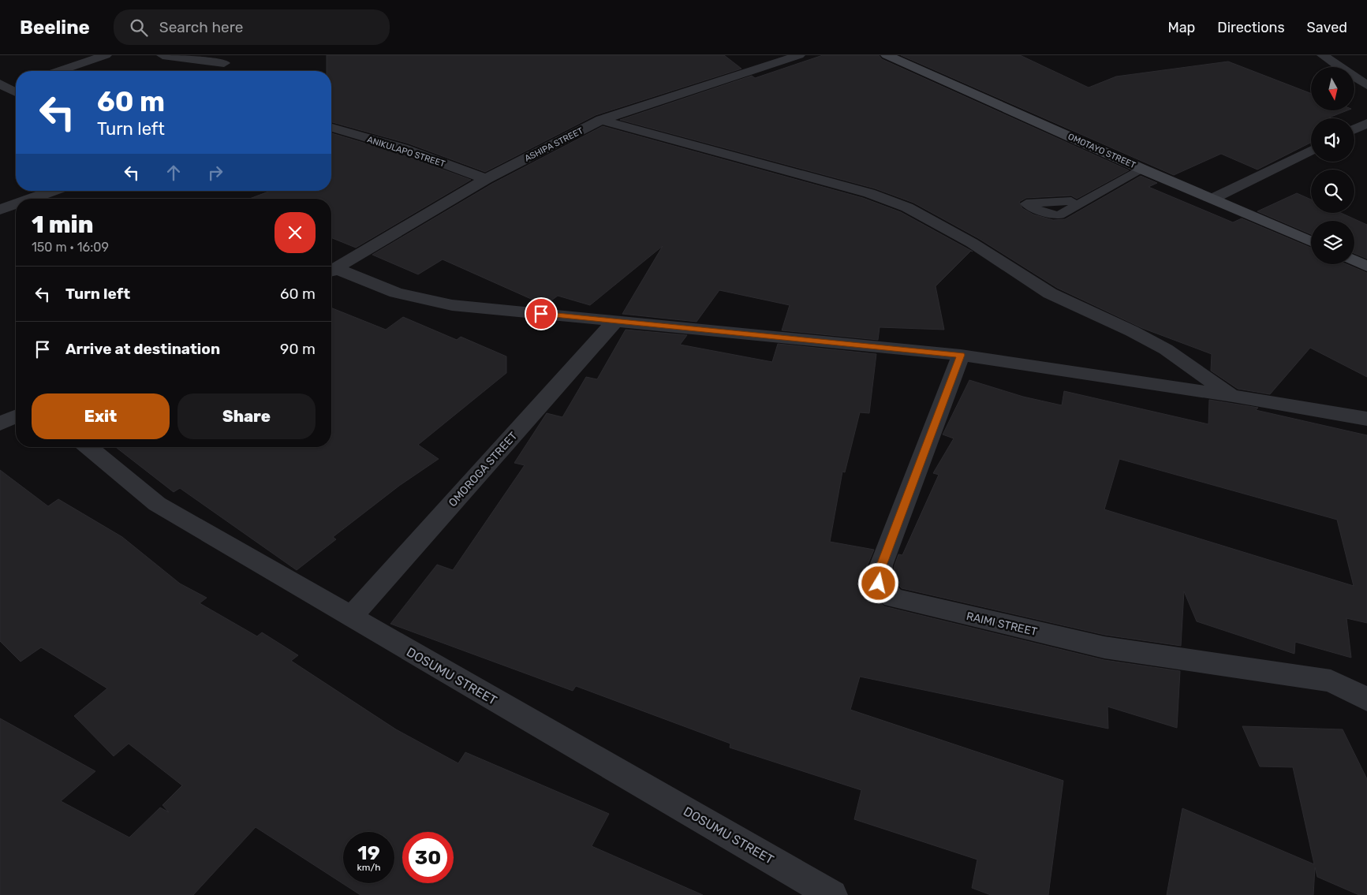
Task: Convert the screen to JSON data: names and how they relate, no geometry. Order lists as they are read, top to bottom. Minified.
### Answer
{"streets":{"street":["ASHIPA STREET","OMOTAYO STREET","ANIKULAPO STREET","OMOROGA STREET","RAIMI STREET","DOSUMU STREET"]},"crossings":[["ASHIPA STREET","ANIKULAPO STREET"],["OMOROGA STREET","DOSUMU STREET"]],"north":"bottom","page":{"header":"Beeline","search":"Search here","nav":["Map","Directions","Saved"],"turn":["60 m","Turn left"],"heading":["1 min","150 m · 16:09"],"list":[{"name":"Turn left","value":"60 m"},{"name":"Arrive at destination","value":"90 m"}],"buttons":["Exit","Share"],"speed":"19 km/h","limit":"30"}}
